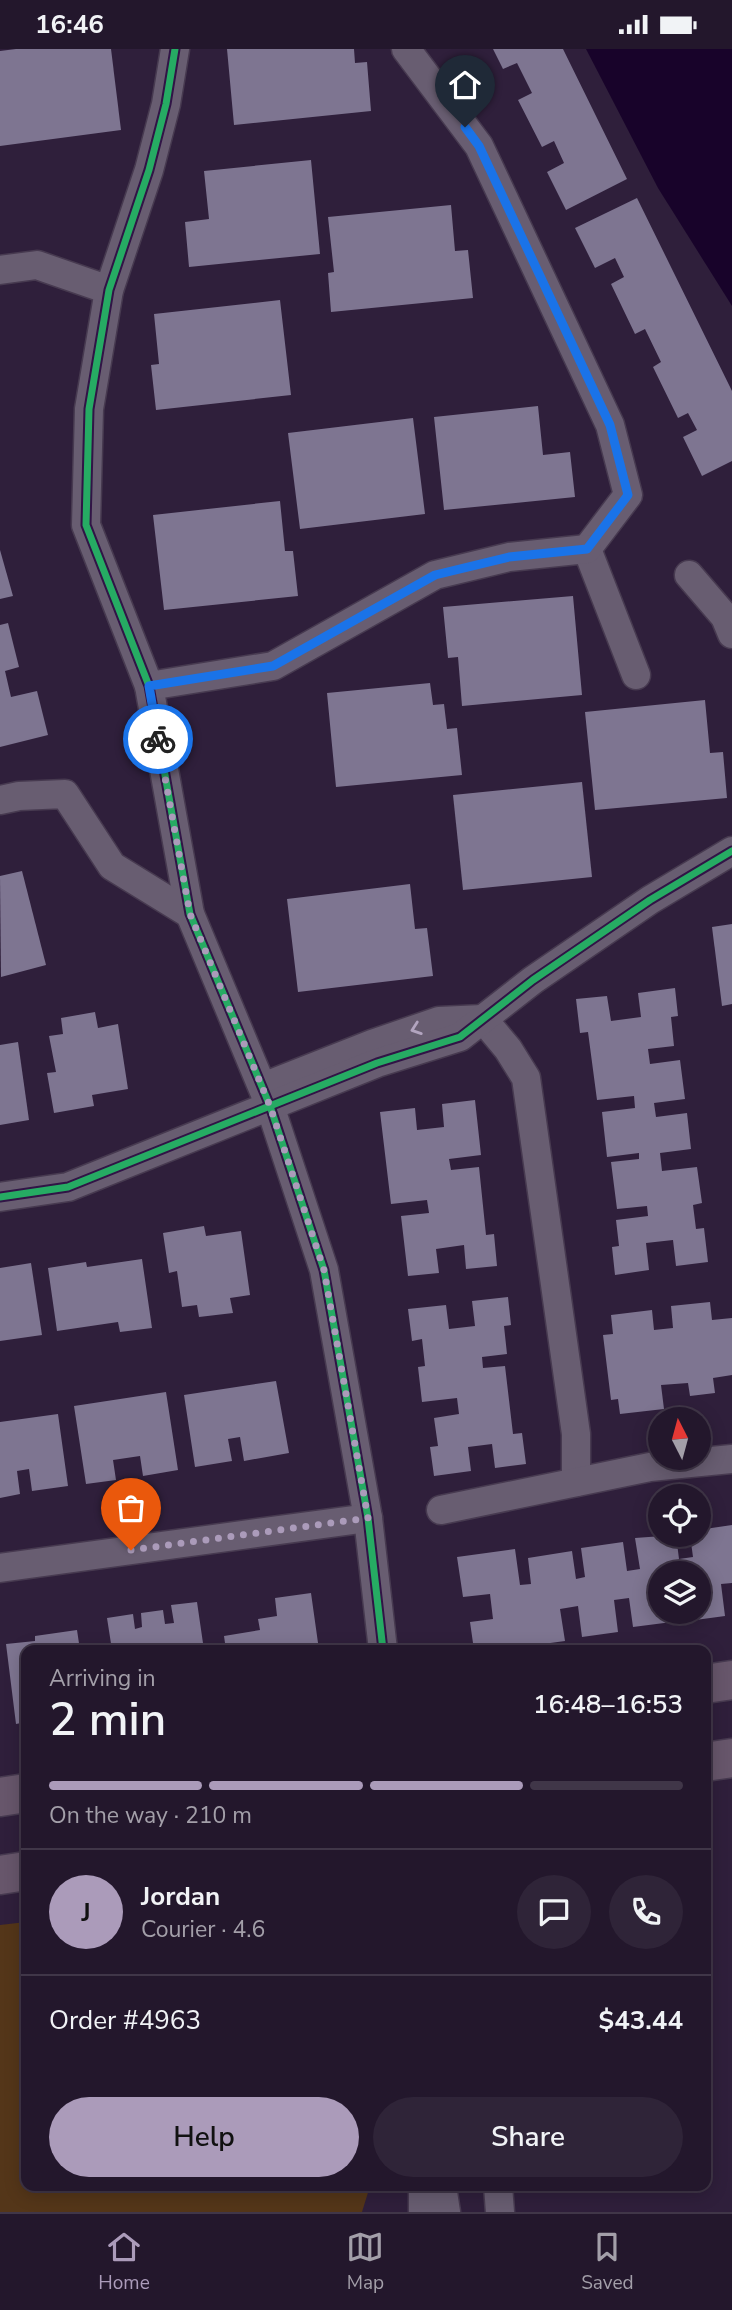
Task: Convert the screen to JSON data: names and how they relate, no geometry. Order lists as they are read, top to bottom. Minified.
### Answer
{"north":"top","page":{"status":"16:46","heading":["2 min","Arriving in","16:48–16:53"],"panel":["Jordan","Courier · 4.6","Order #4963","$43.44"],"bar":"On the way · 210 m","round":"J","buttons":["Help","Share"],"tabs":["Home","Map","Saved"]}}
